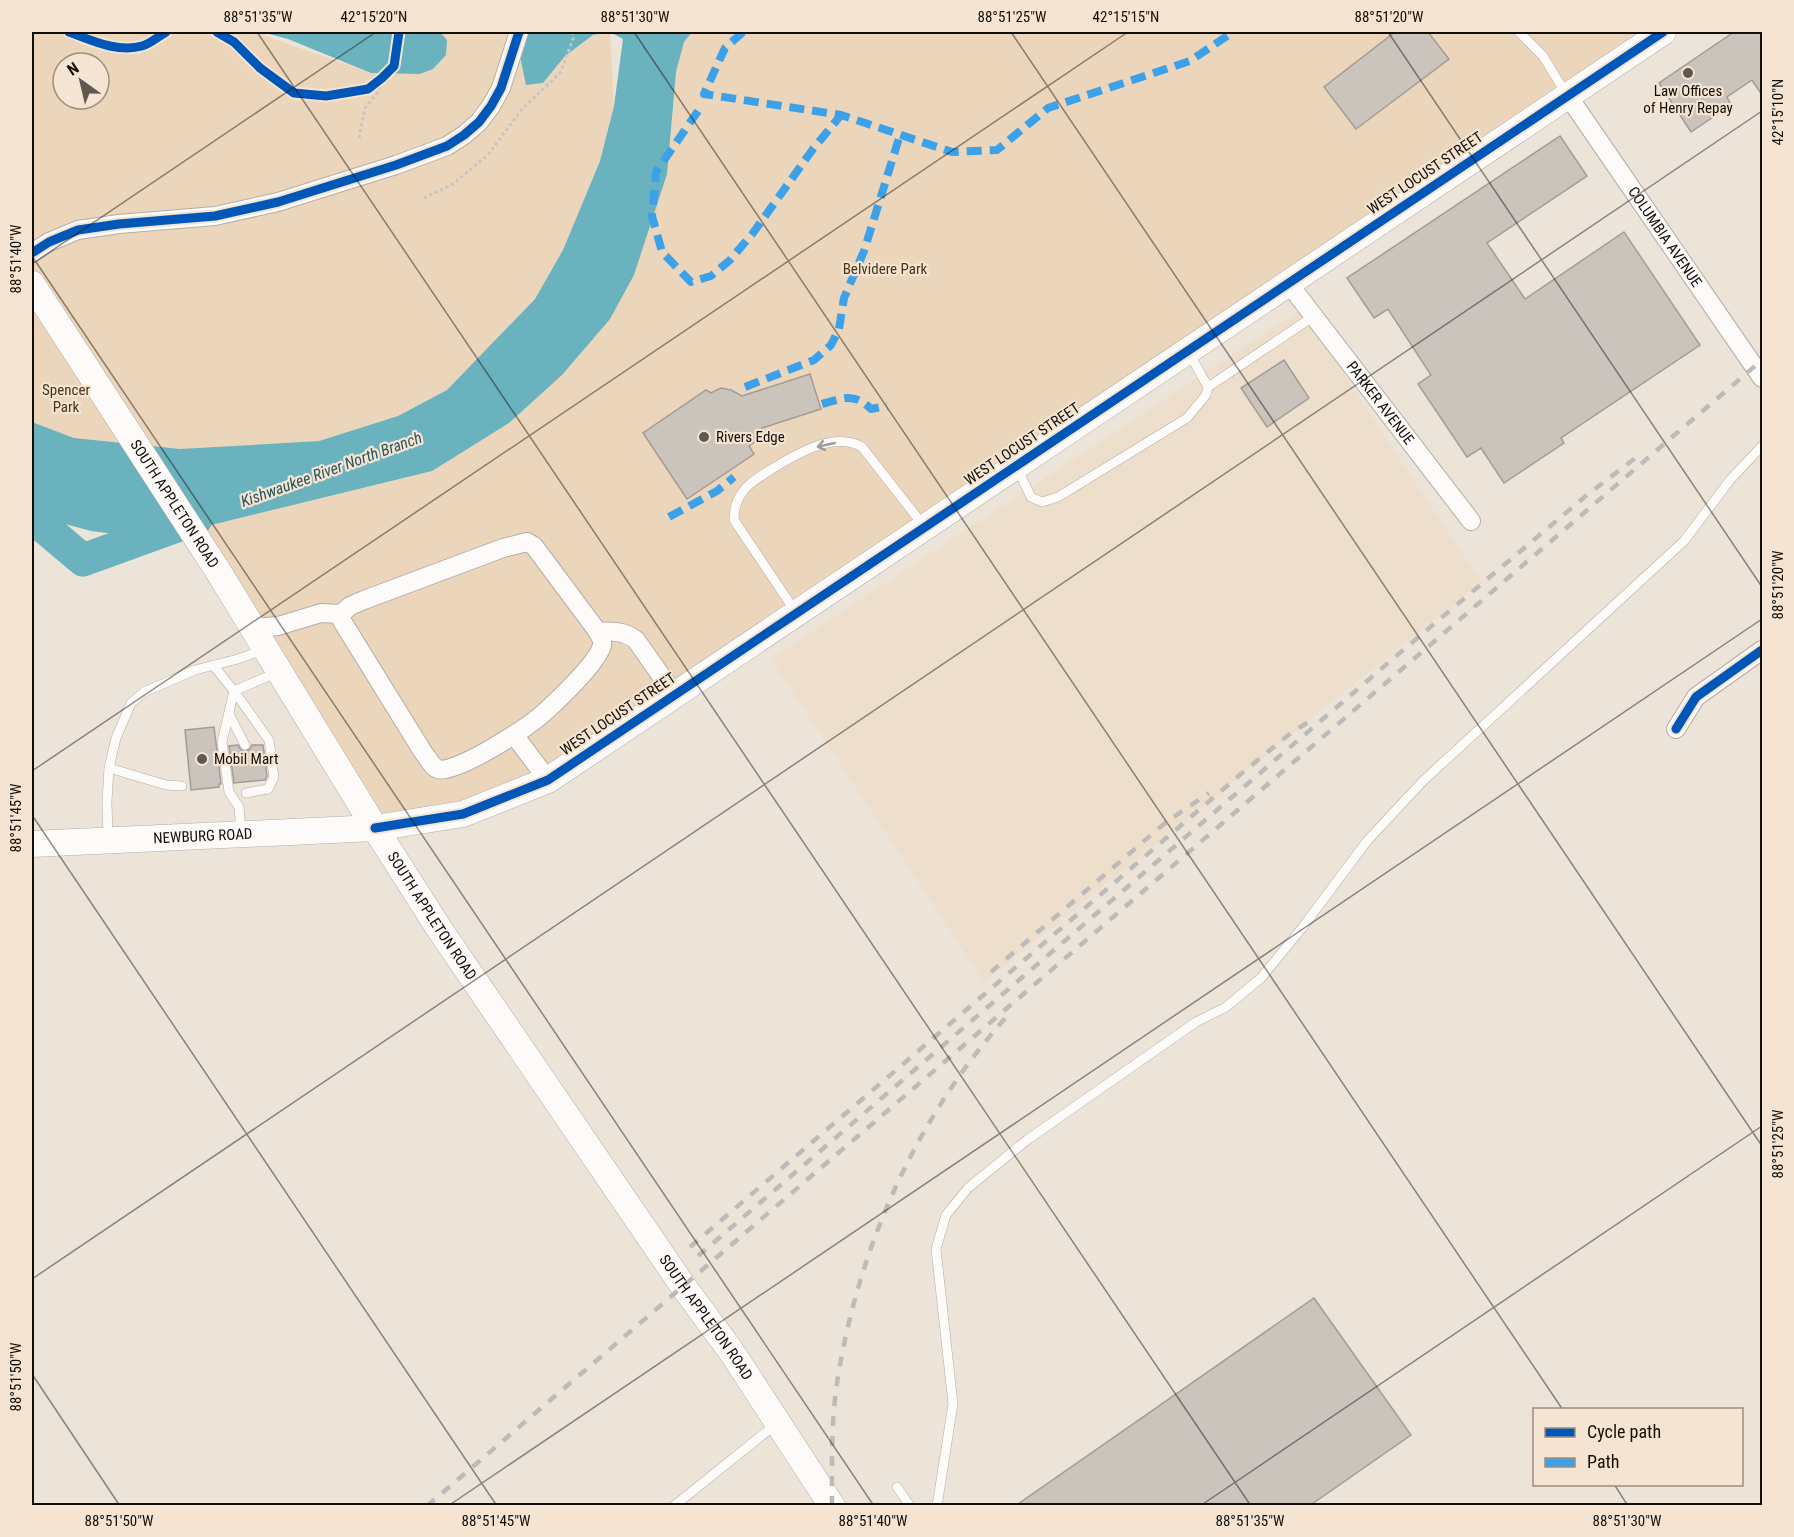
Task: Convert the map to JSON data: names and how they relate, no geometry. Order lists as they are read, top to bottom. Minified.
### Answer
{"streets":{"main road":["WEST LOCUST STREET","SOUTH APPLETON ROAD","NEWBURG ROAD"],"street":["COLUMBIA AVENUE","PARKER AVENUE"]},"crossings":[["WEST LOCUST STREET","COLUMBIA AVENUE"],["WEST LOCUST STREET","PARKER AVENUE"],["WEST LOCUST STREET","SOUTH APPLETON ROAD"],["WEST LOCUST STREET","NEWBURG ROAD"],["SOUTH APPLETON ROAD","NEWBURG ROAD"]],"water":["Kishwaukee River North Branch"],"parks":["Belvidere Park","Spencer Park"],"places":["Law Offices of Henry Repay","Rivers Edge","Mobil Mart"],"legend":["Cycle path","Path"],"north":"top left","coordinates":["88°51'35\"W","42°15'20\"N","88°51'30\"W","88°51'25\"W","42°15'15\"N","88°51'20\"W","42°15'10\"N","88°51'40\"W","88°51'45\"W","88°51'50\"W"]}
